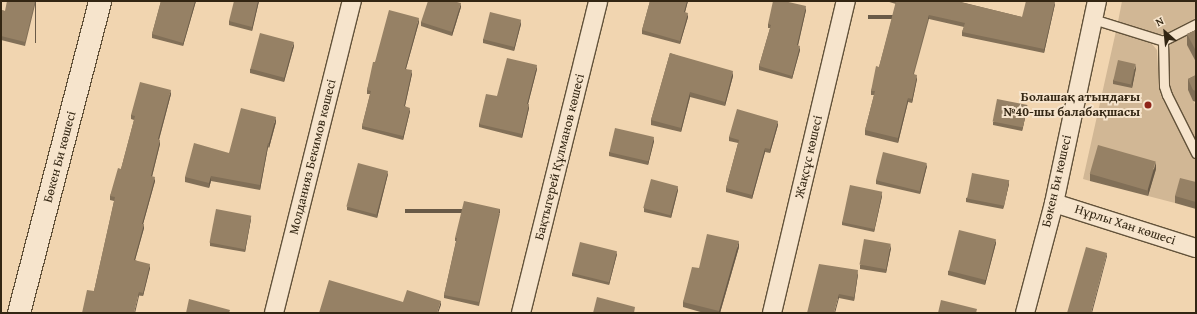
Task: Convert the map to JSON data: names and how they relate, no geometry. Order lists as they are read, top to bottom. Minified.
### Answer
{"streets":{"street":["Бөкен Би көшесі","Молданияз Бекимов көшесі","Бақтыгерей Құлманов көшесі","Жақсұс көшесі","Нұрлы Хан көшесі"]},"crossings":[["Бөкен Би көшесі","Нұрлы Хан көшесі"]],"places":["Болашақ атындағы №40-шы балабақшасы"],"north":"top left"}
